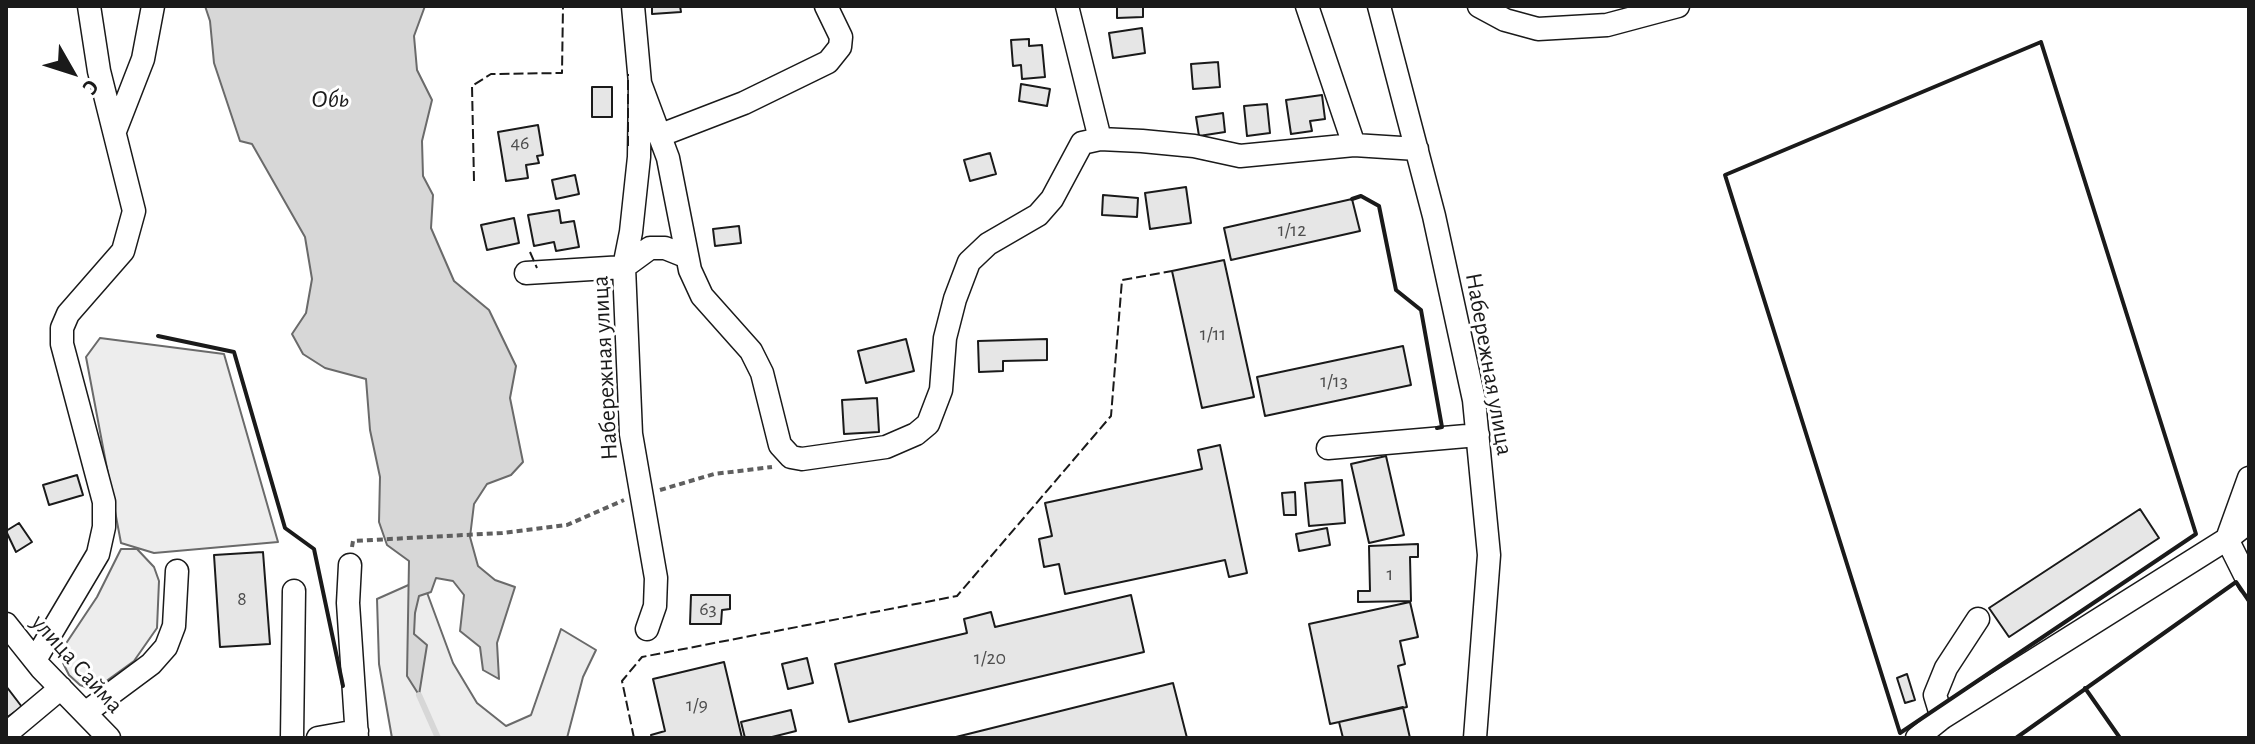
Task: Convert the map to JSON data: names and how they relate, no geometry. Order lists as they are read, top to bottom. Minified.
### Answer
{"streets":{"street":["Набережная улица","улица Сайма"]},"water":["Обь"],"house_numbers":["46","1/12","1/11","1/13","1","8","63","1/20","1/9"],"north":"bottom right"}
